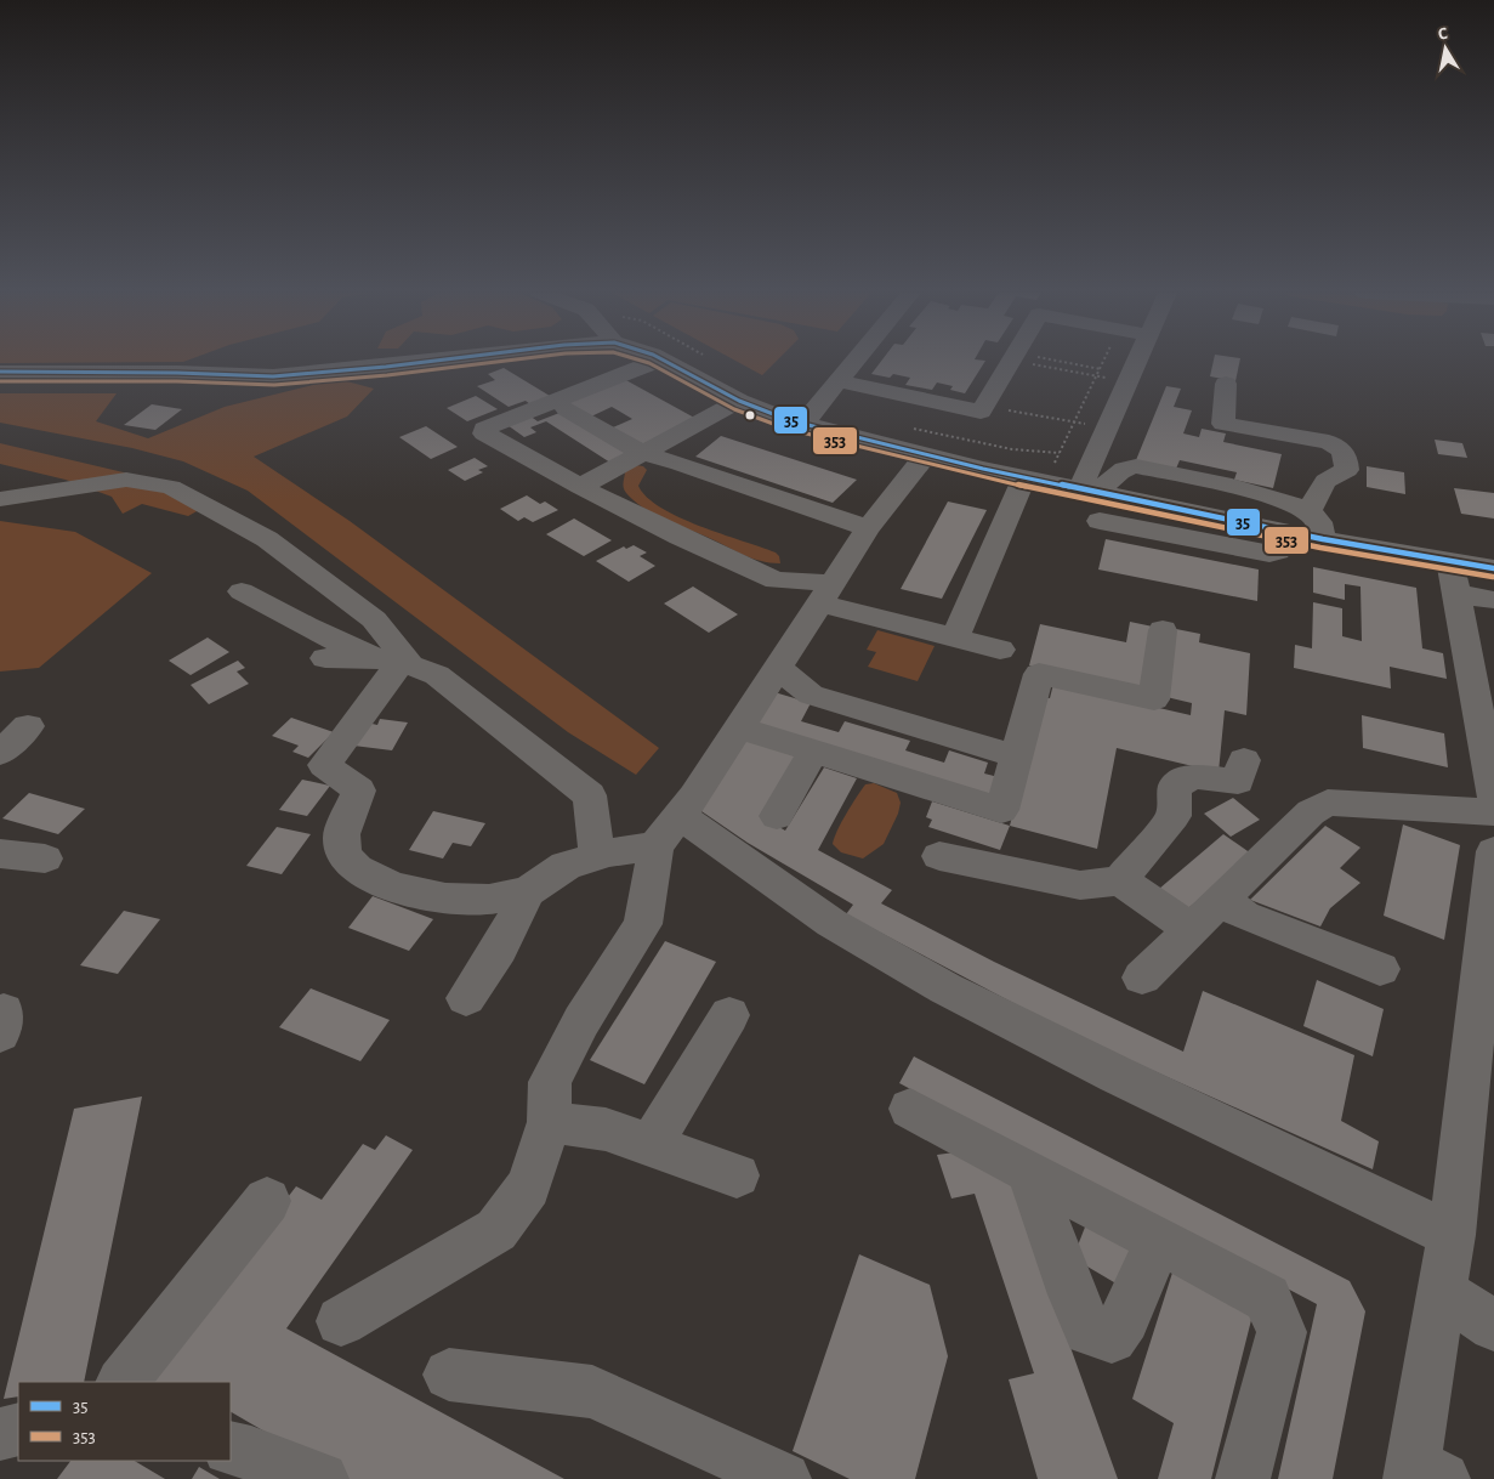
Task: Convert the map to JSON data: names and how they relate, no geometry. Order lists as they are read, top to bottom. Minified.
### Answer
{"lines":["transit line 35","transit line 353"],"legend":["35","353"],"north":"top"}
